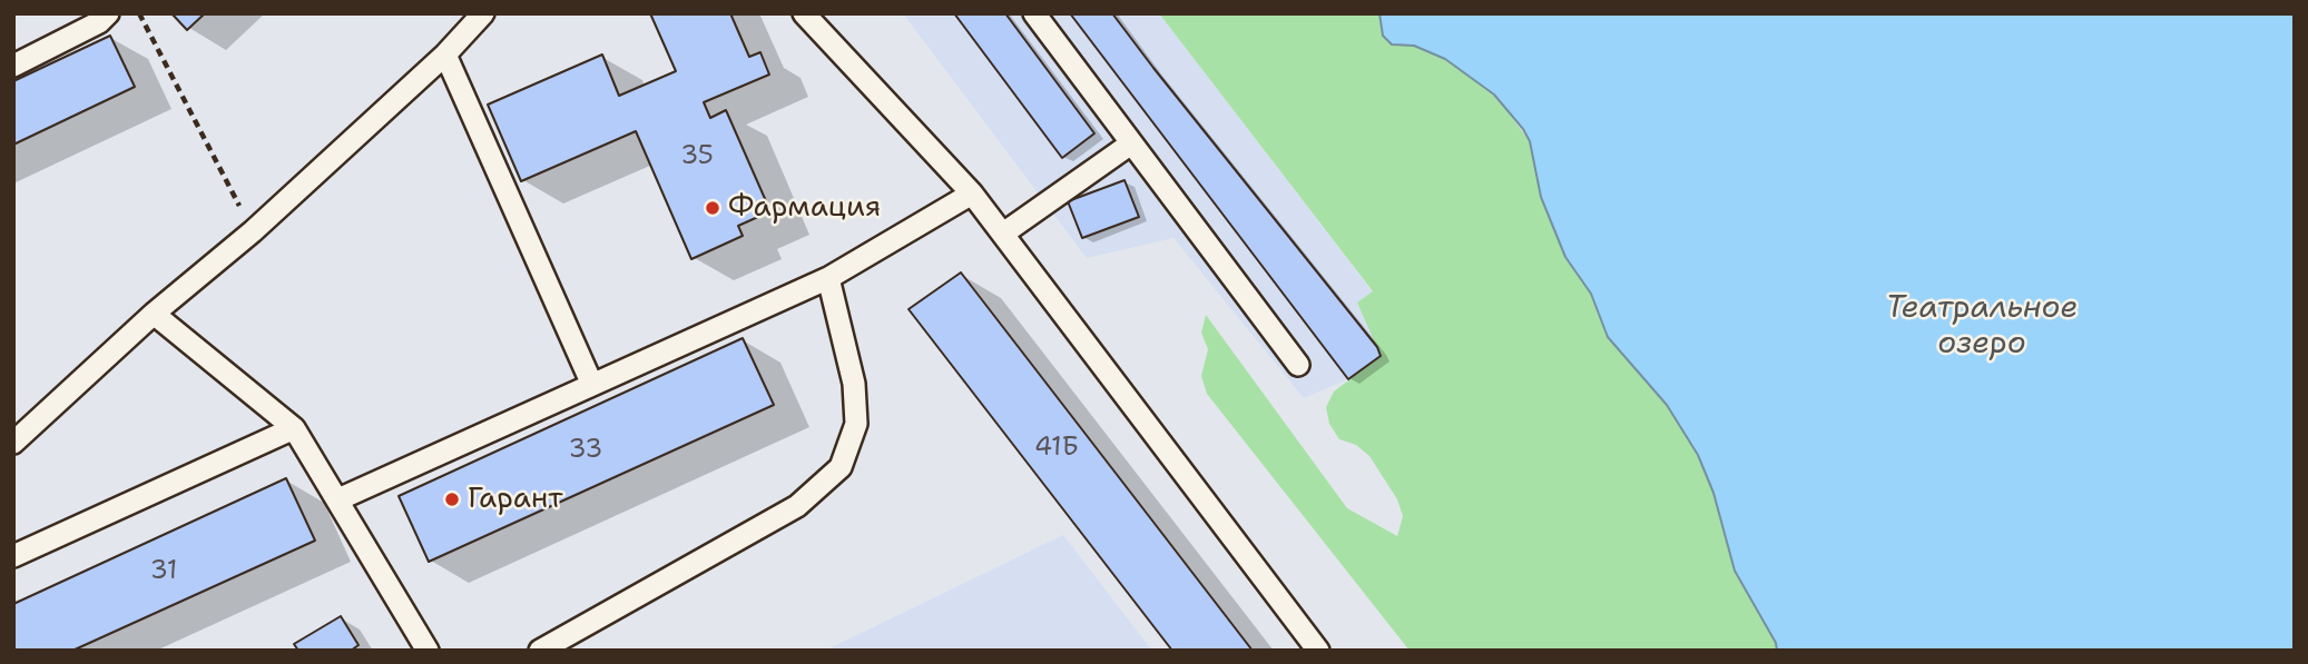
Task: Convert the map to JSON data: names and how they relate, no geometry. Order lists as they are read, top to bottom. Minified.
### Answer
{"water":["Театральное озеро"],"places":["Фармация","Гарант"],"house_numbers":["35","41Б","33","31"]}
